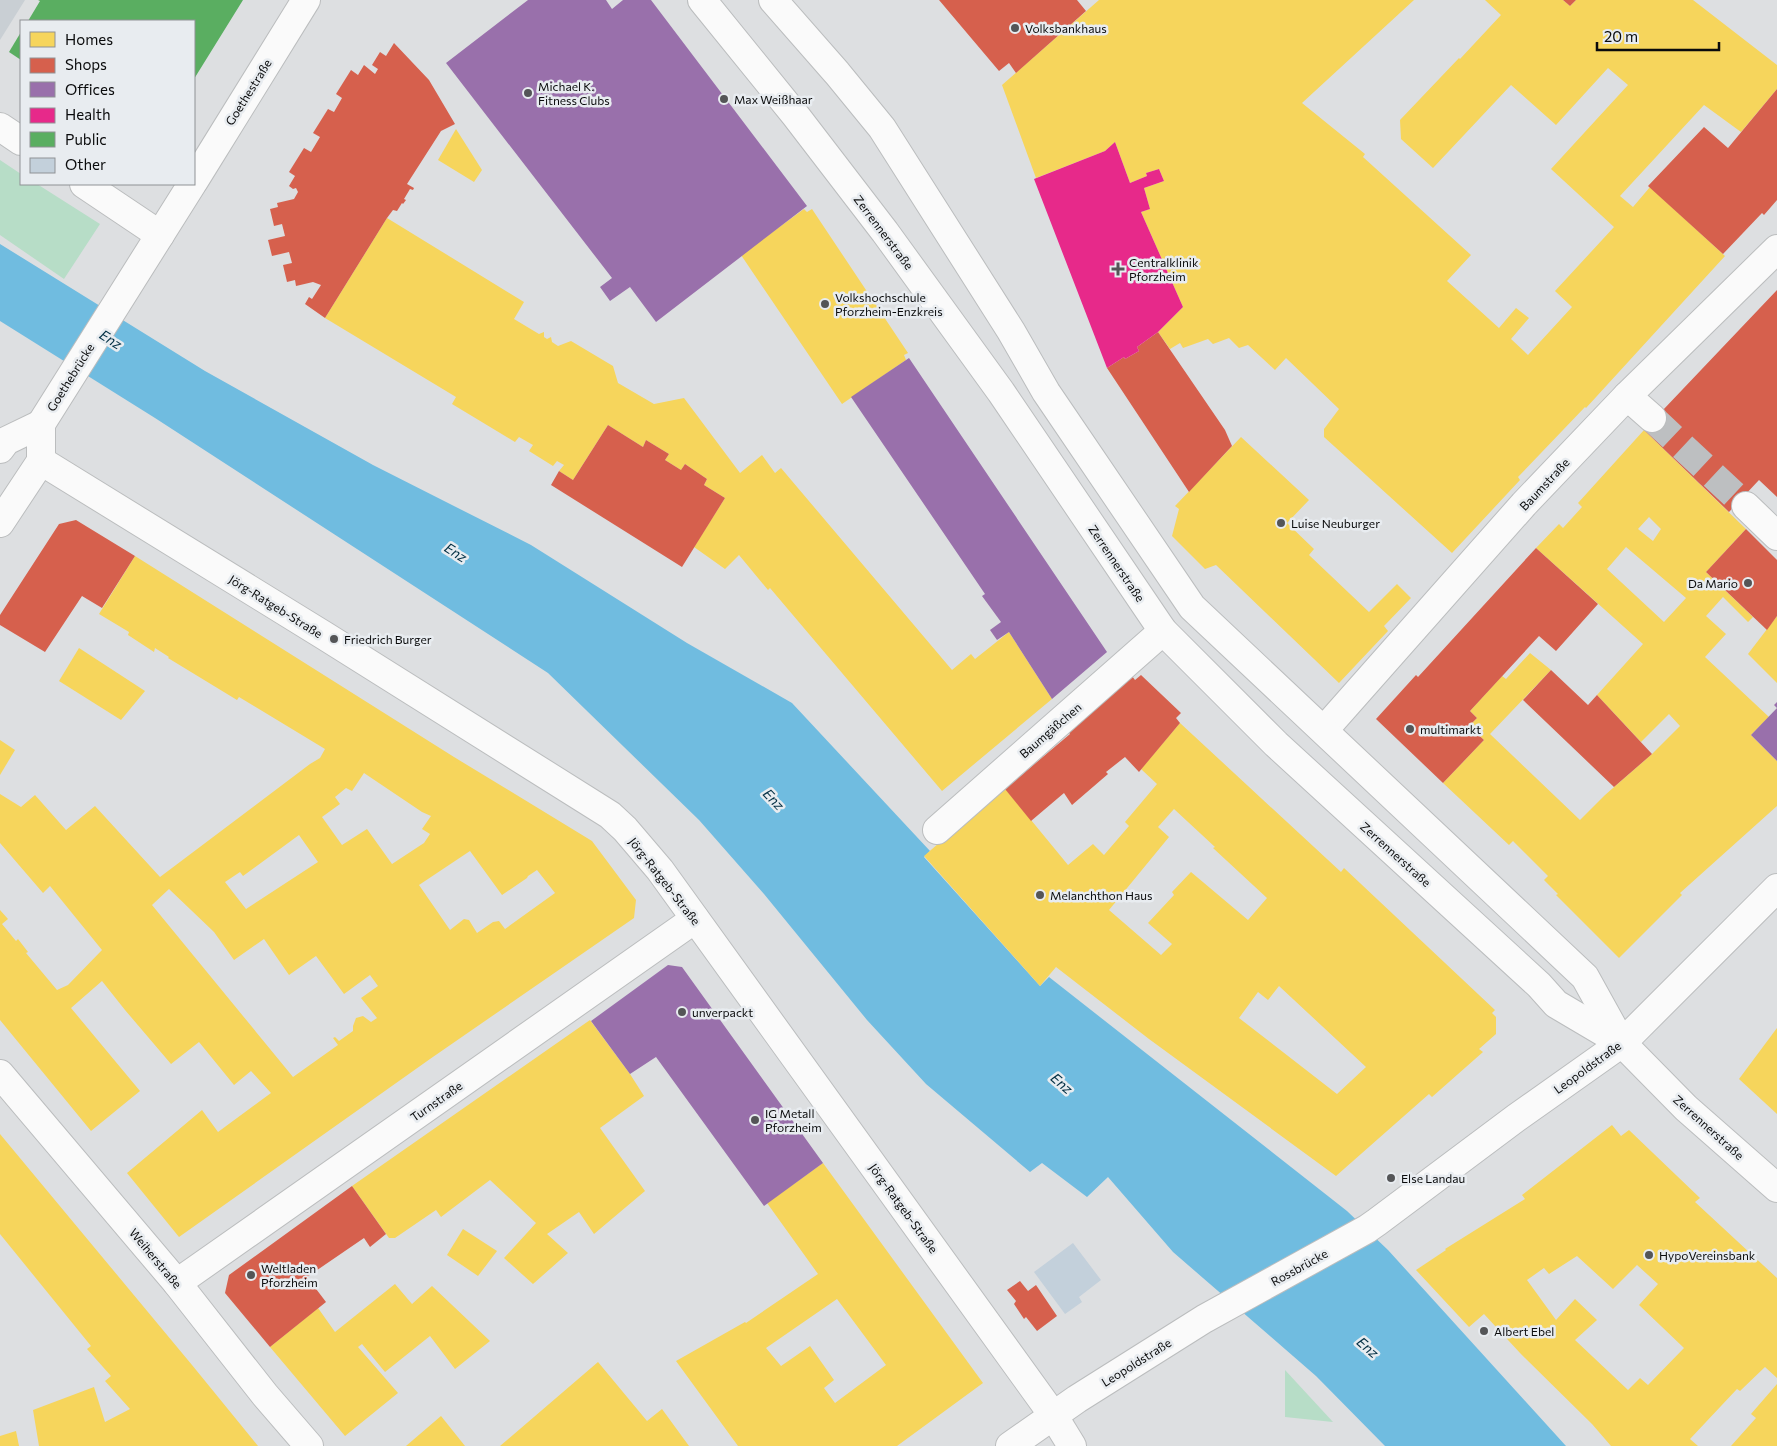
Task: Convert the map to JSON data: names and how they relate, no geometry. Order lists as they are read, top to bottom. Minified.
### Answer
{"streets":{"street":["Goethestraße","Zerrennerstraße","Goethebrücke","Baumstraße","Jörg-Ratgeb-Straße","Baumgäßchen","Leopoldstraße","Turnstraße","Weiherstraße","Rossbrücke"]},"crossings":[["Goethestraße","Goethebrücke"],["Zerrennerstraße","Baumstraße"],["Zerrennerstraße","Baumgäßchen"],["Zerrennerstraße","Leopoldstraße"],["Jörg-Ratgeb-Straße","Leopoldstraße"],["Jörg-Ratgeb-Straße","Turnstraße"],["Leopoldstraße","Rossbrücke"],["Turnstraße","Weiherstraße"]],"water":["Enz"],"places":{"other":["Volksbankhaus","Michael K. Fitness Clubs","Max Weißhaar","Volkshochschule Pforzheim-Enzkreis","Luise Neuburger","Da Mario","Friedrich Burger","multimarkt","Melanchthon Haus","unverpackt","IG Metall Pforzheim","Else Landau","HypoVereinsbank","Weltladen Pforzheim","Albert Ebel"],"health":["Centralklinik Pforzheim"]},"legend":["Homes","Shops","Offices","Health","Public","Other"],"scale_bar":"20 m"}
